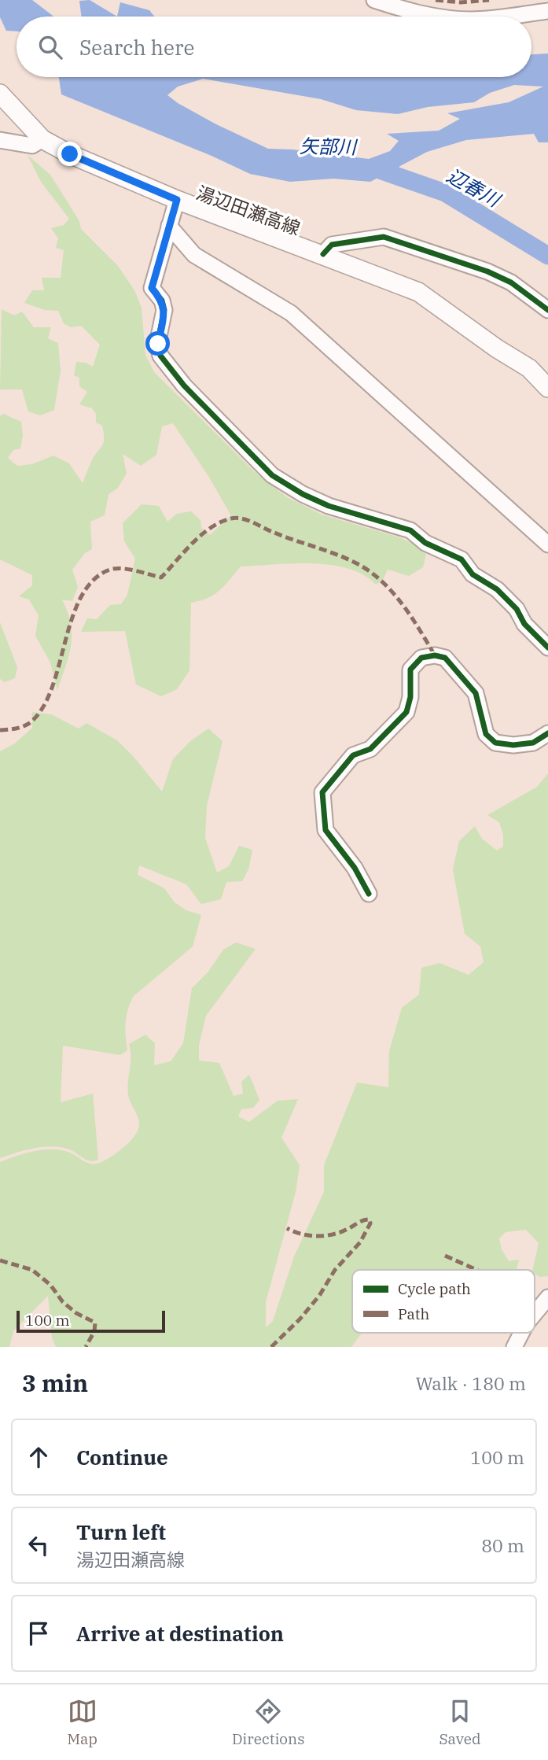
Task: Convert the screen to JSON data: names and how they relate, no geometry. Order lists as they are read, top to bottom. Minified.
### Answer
{"streets":{"main road":["湯辺田瀬高線"]},"water":["矢部川","辺春川"],"legend":["Cycle path","Path"],"scale_bar":"100 m","page":{"search":"Search here","scale":"100 m","heading":["3 min","Walk · 180 m"],"list":[["Continue","100 m"],["Turn left","湯辺田瀬高線","80 m"],"Arrive at destination"],"nav":["Map","Directions","Saved"]}}
